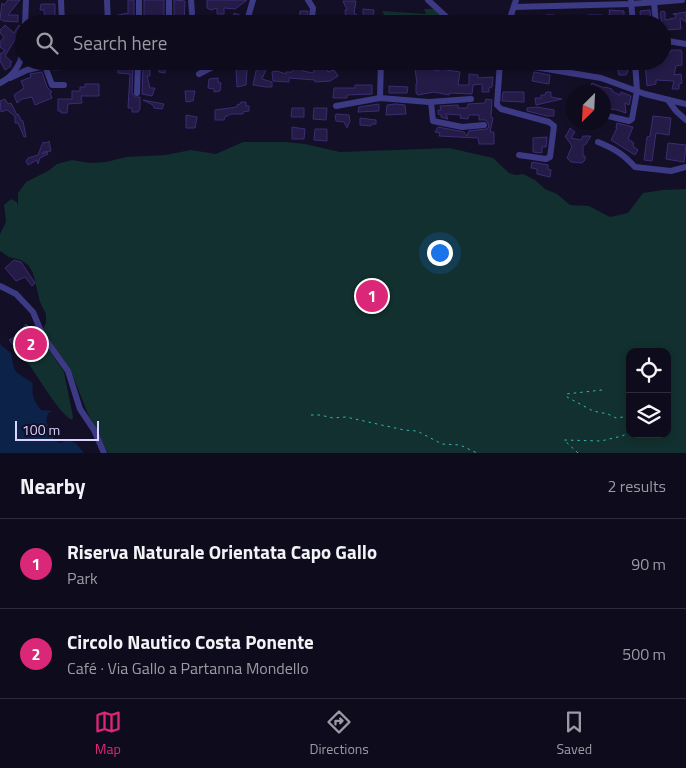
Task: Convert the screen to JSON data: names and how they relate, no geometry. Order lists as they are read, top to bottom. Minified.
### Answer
{"scale_bar":"100 m","north":"bottom left","page":{"search":"Search here","pins":["1","2"],"scale":"100 m","heading":["Nearby","2 results"],"list":[{"mark":"1","name":"Riserva Naturale Orientata Capo Gallo","note":"Park","value":"90 m"},{"mark":"2","name":"Circolo Nautico Costa Ponente","note":"Café · Via Gallo a Partanna Mondello","value":"500 m"}],"nav":["Map","Directions","Saved"]}}
